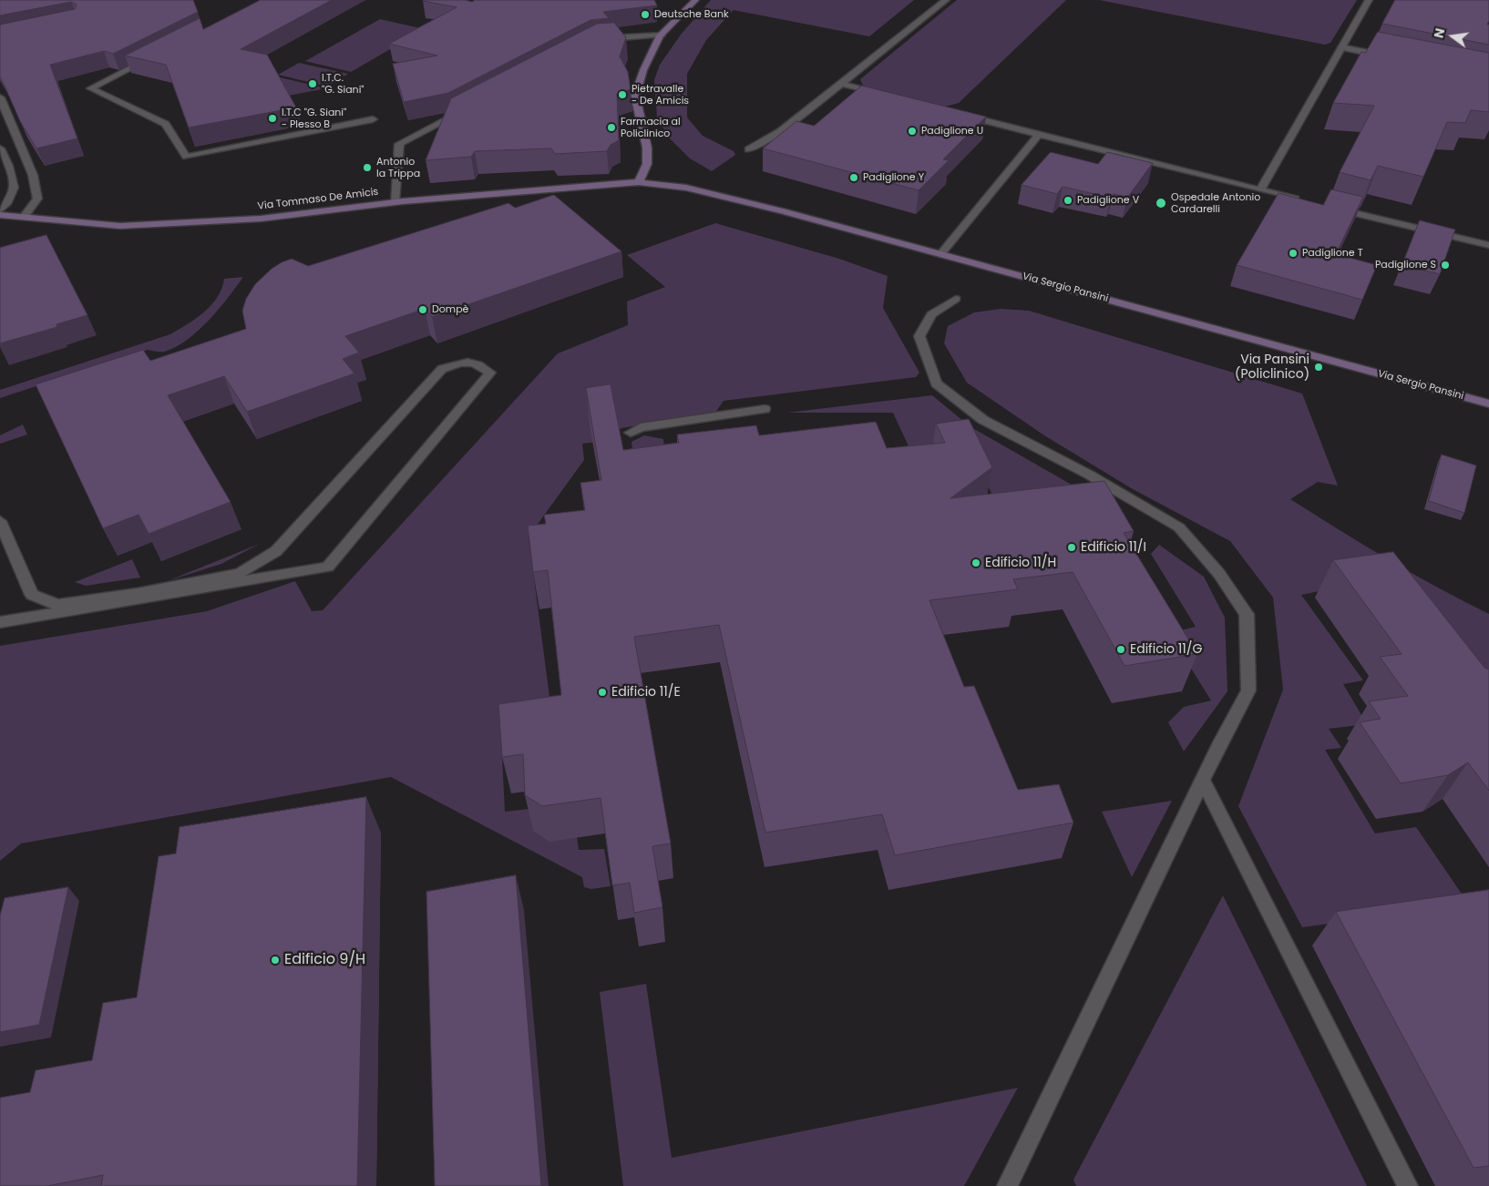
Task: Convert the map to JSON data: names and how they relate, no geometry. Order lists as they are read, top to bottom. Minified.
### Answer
{"streets":{"main road":["Via Tommaso De Amicis","Via Sergio Pansini"]},"crossings":[["Via Tommaso De Amicis","Via Sergio Pansini"]],"places":["Deutsche Bank","I.T.C. \"G. Siani\"","Pietravalle - De Amicis","I.T.C \"G. Siani\" - Plesso B","Farmacia al Policlinico","Padiglione U","Antonio la Trippa","Padiglione Y","Padiglione V","Ospedale Antonio Cardarelli","Padiglione T","Padiglione S","Dompè","Via Pansini (Policlinico)","Edificio 11/I","Edificio 11/H","Edificio 11/G","Edificio 11/E","Edificio 9/H"],"north":"left"}
